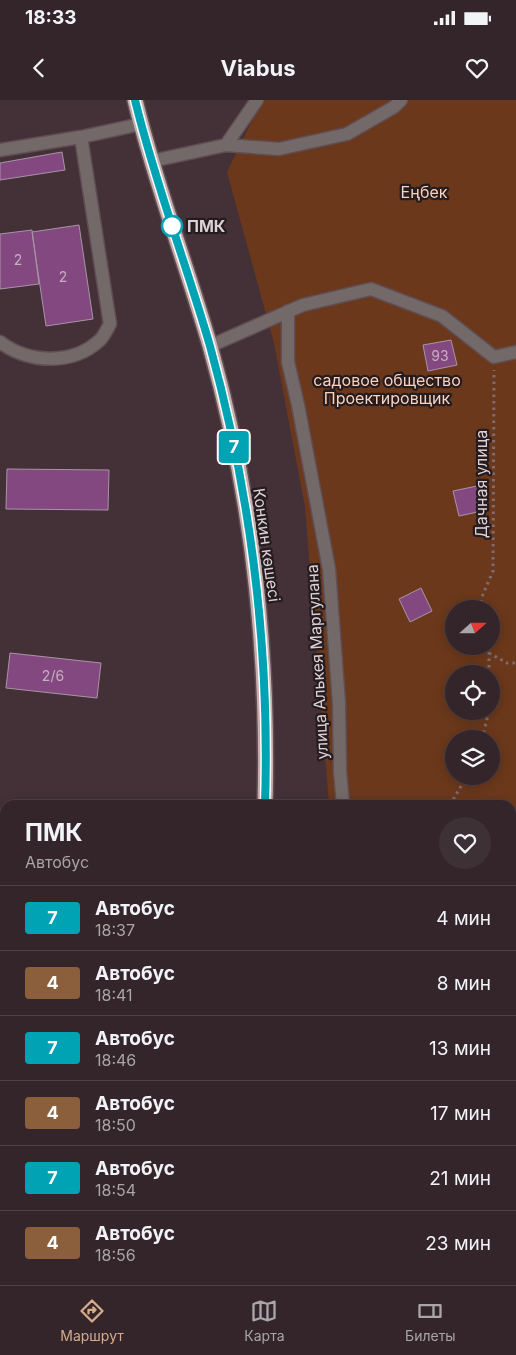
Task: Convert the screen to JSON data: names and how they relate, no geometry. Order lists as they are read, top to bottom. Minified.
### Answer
{"streets":{"highway":["Конкин көшесі"],"street":["улица Алькея Маргулана"],"path":["Дачная улица"]},"parks":["Еңбек","садовое общество Проектировщик"],"places":["ПМК"],"lines":["bus line 7"],"house_numbers":["2","2","93","2/6"],"north":"right","page":{"status":"18:33","header":"Viabus","on_map":"7","heading":["ПМК","Автобус"],"list":[{"mark":"7","name":"Автобус","note":"18:37","value":"4 мин"},{"mark":"4","name":"Автобус","note":"18:41","value":"8 мин"},{"mark":"7","name":"Автобус","note":"18:46","value":"13 мин"},{"mark":"4","name":"Автобус","note":"18:50","value":"17 мин"},{"mark":"7","name":"Автобус","note":"18:54","value":"21 мин"},{"mark":"4","name":"Автобус","note":"18:56","value":"23 мин"}],"tabs":["Маршрут","Карта","Билеты"]}}
